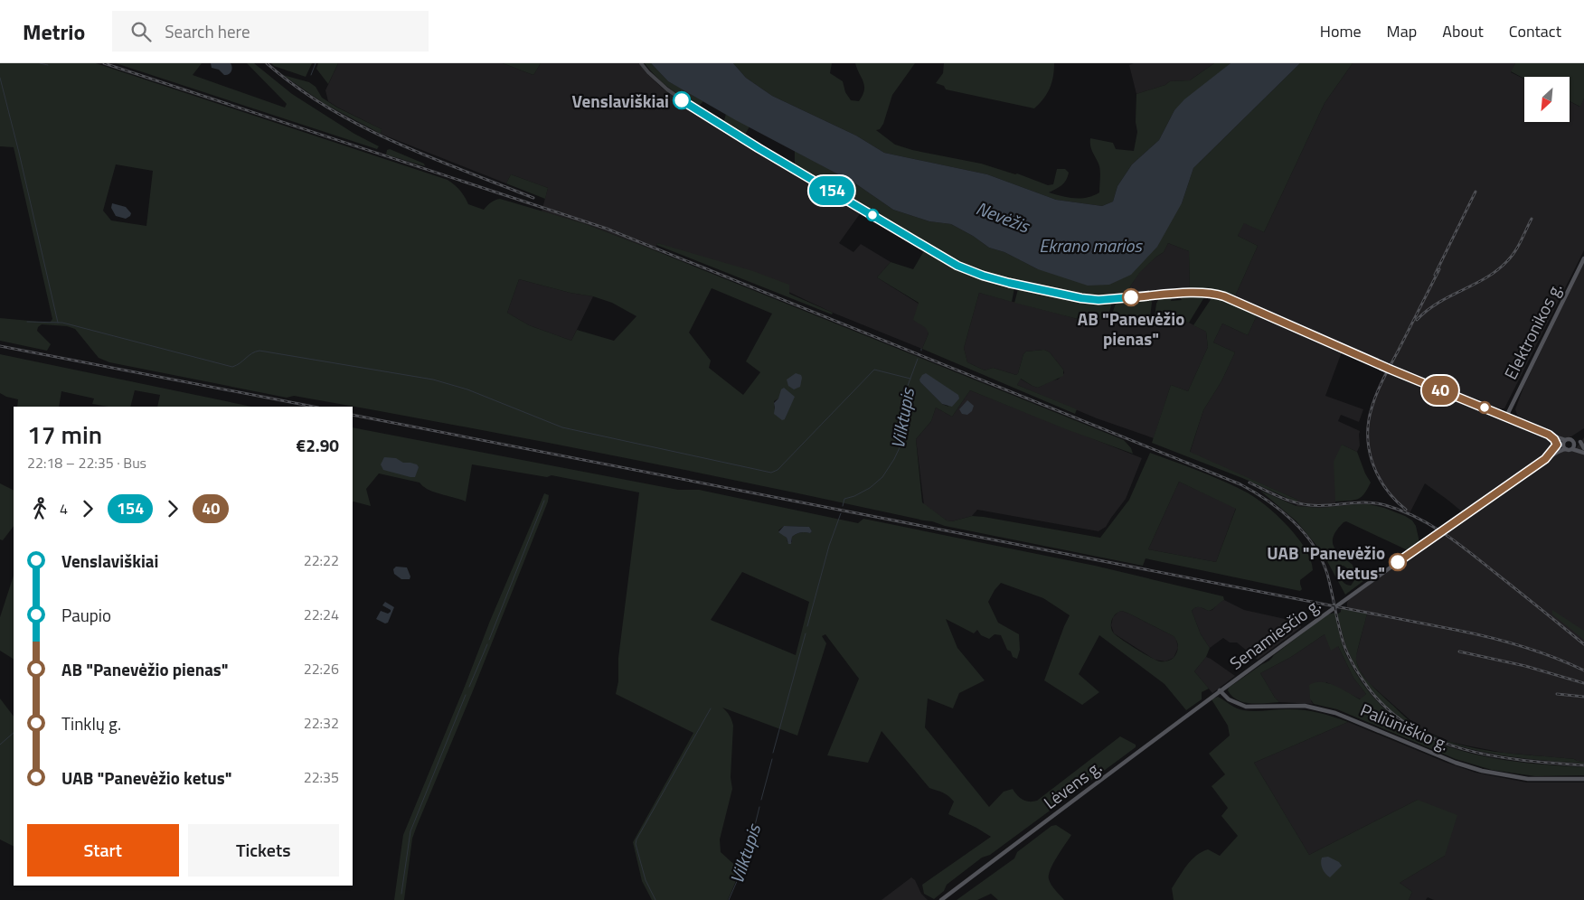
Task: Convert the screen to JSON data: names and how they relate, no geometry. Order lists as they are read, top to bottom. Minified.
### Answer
{"streets":{"main road":["Elektronikos g.","Senamiesčio g.","Paliūniškio g.","Lėvens g."]},"crossings":[["Senamiesčio g.","Paliūniškio g."],["Senamiesčio g.","Lėvens g."],["Paliūniškio g.","Lėvens g."]],"water":["Nevėžis","Ekrano marios","Vilktupis"],"places":["Venslaviškiai","AB \"Panevėžio pienas\"","UAB \"Panevėžio ketus\""],"lines":["bus line 154","bus line 40"],"north":"bottom left","page":{"header":"Metrio","search":"Search here","nav":["Home","Map","About","Contact"],"on_map":["154","40"],"heading":["17 min","22:18 – 22:35 · Bus","€2.90"],"legs":["4","154","40"],"list":[{"name":"Venslaviškiai","value":"22:22"},{"name":"Paupio","value":"22:24"},{"name":"AB \"Panevėžio pienas\"","value":"22:26"},{"name":"Tinklų g.","value":"22:32"},{"name":"UAB \"Panevėžio ketus\"","value":"22:35"}],"buttons":["Start","Tickets"]}}
